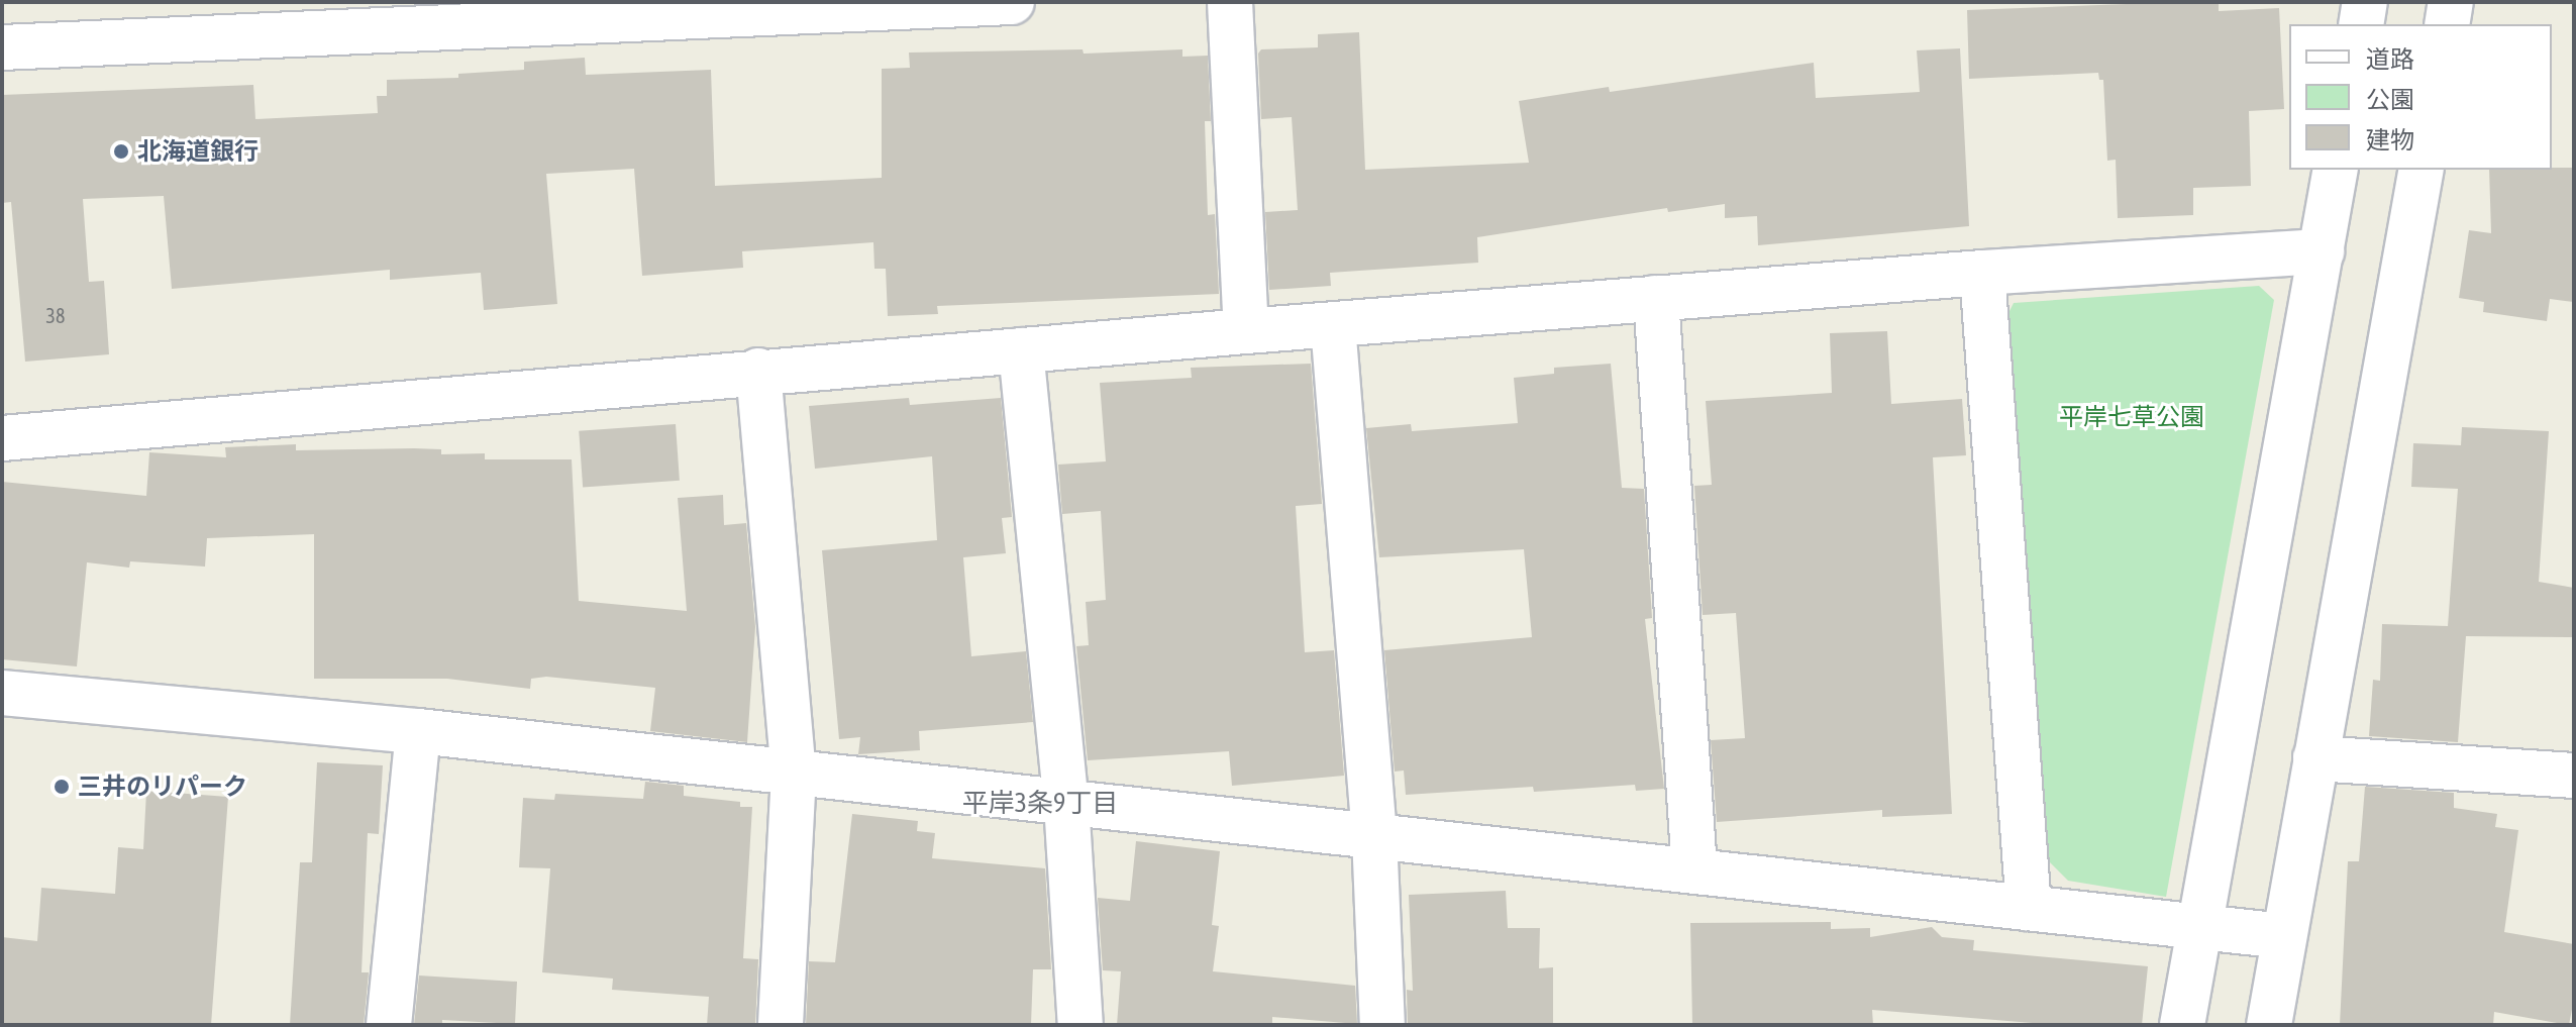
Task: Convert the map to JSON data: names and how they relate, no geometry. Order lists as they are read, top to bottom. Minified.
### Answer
{"districts":["平岸3条9丁目"],"parks":["平岸七草公園"],"places":["北海道銀行","三井のリパーク"],"house_numbers":["38"],"legend":["道路","公園","建物"]}
